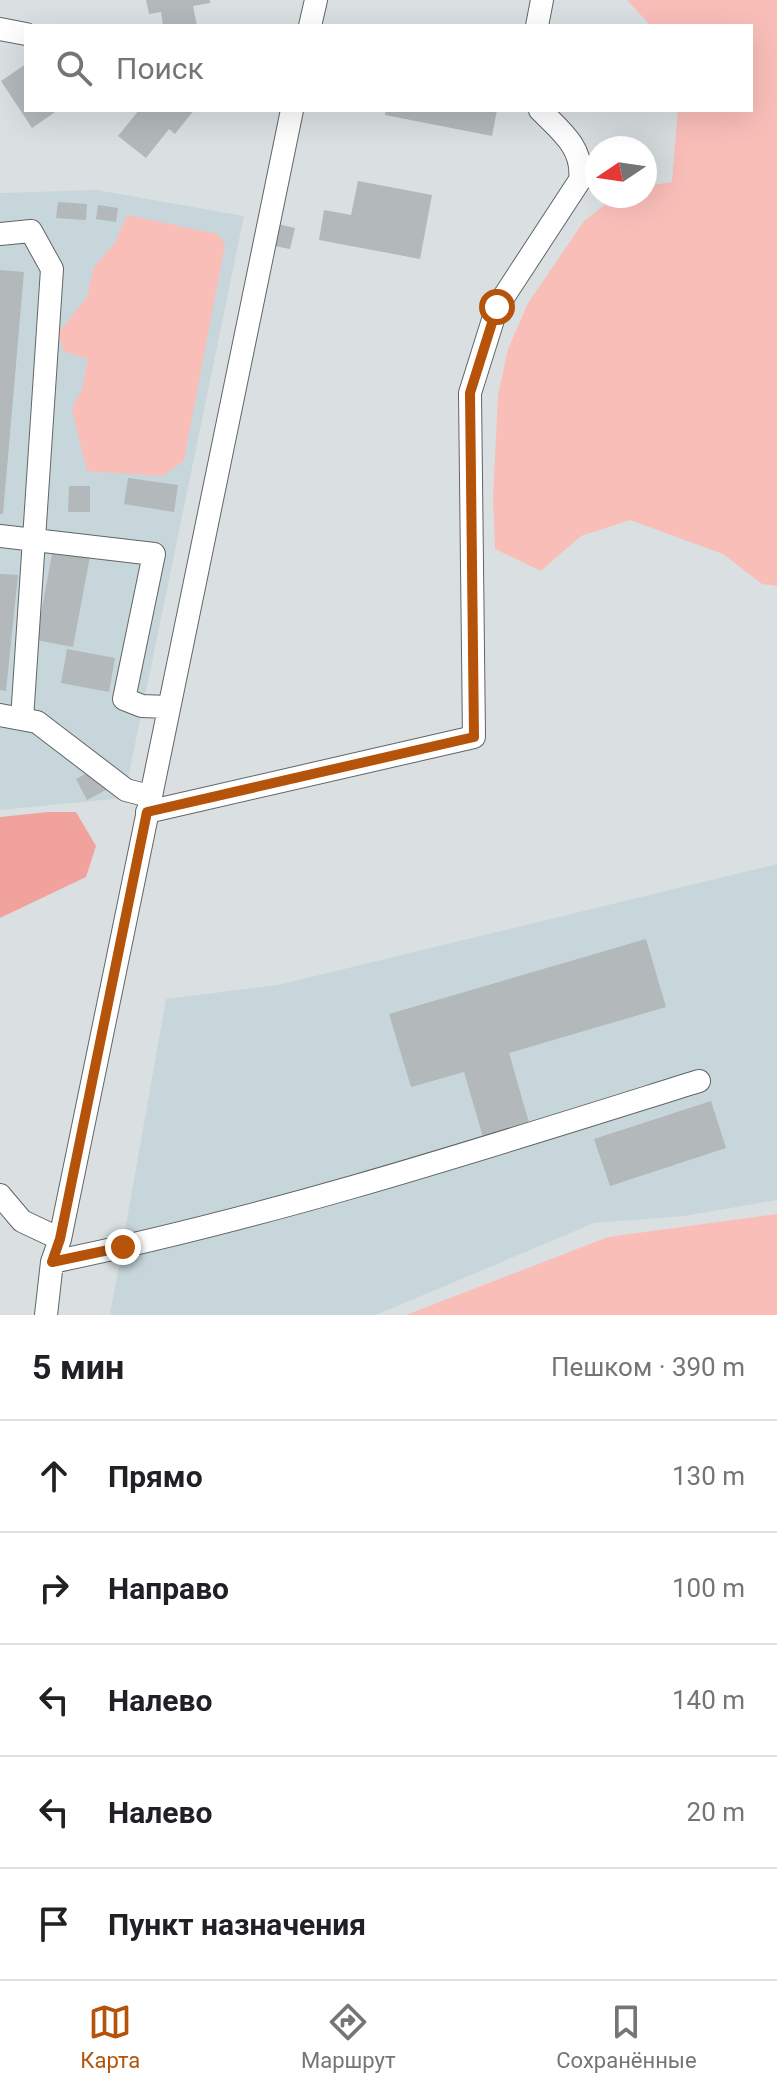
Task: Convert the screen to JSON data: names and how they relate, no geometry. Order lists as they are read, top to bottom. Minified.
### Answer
{"north":"left","page":{"search":"Поиск","heading":["5 мин","Пешком · 390 m"],"list":[["Прямо","130 m"],["Направо","100 m"],["Налево","140 m"],["Налево","20 m"],"Пункт назначения"],"nav":["Карта","Маршрут","Сохранённые"]}}
